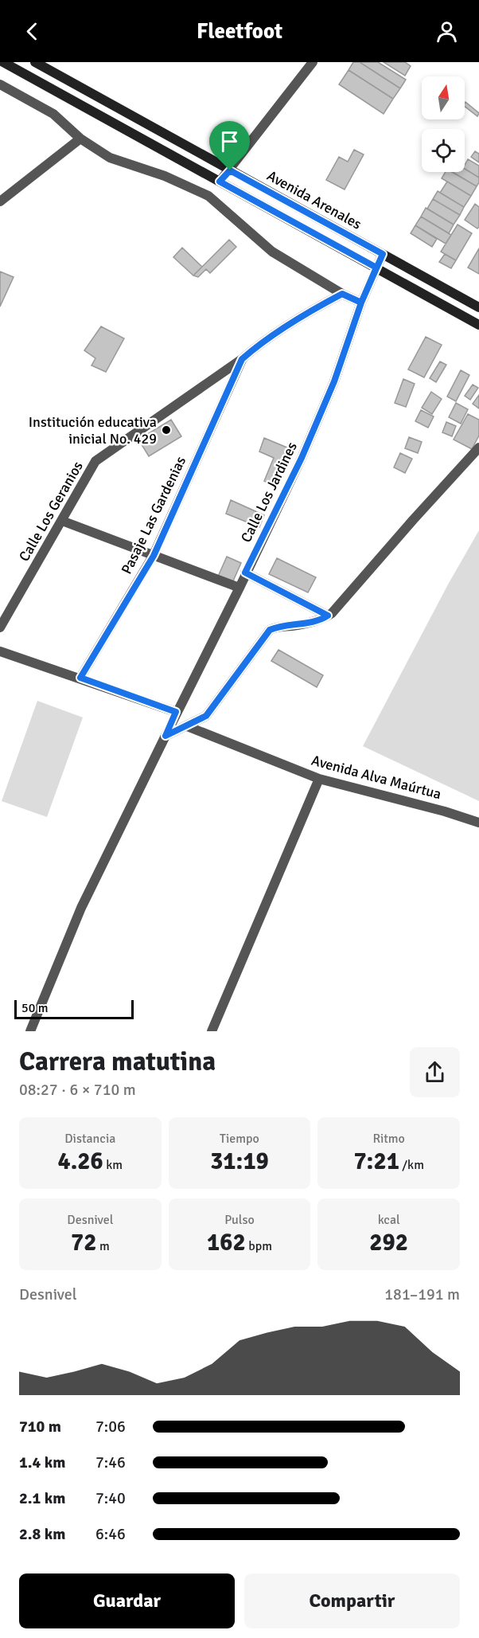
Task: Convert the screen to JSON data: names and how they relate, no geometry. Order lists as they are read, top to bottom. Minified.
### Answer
{"streets":{"main road":["Avenida Arenales"],"street":["Calle Los Jardines","Calle Los Geranios","Pasaje Las Gardenias","Avenida Alva Maúrtua"]},"crossings":[["Avenida Arenales","Calle Los Jardines"],["Calle Los Geranios","Pasaje Las Gardenias"]],"places":["Institución educativa inicial No. 429"],"scale_bar":"50 m","north":"top","page":{"header":"Fleetfoot","scale":"50 m","heading":["Carrera matutina","08:27 · 6 × 710 m"],"stats":[["Distancia","4.26 km"],["Tiempo","31:19"],["Ritmo","7:21 /km"],["Desnivel","72 m"],["Pulso","162 bpm"],["kcal","292"]],"chart":["Desnivel","181–191 m"],"list":[{"name":"710 m","note":"7:06"},{"name":"1.4 km","note":"7:46"},{"name":"2.1 km","note":"7:40"},{"name":"2.8 km","note":"6:46"}],"buttons":["Guardar","Compartir"]}}
